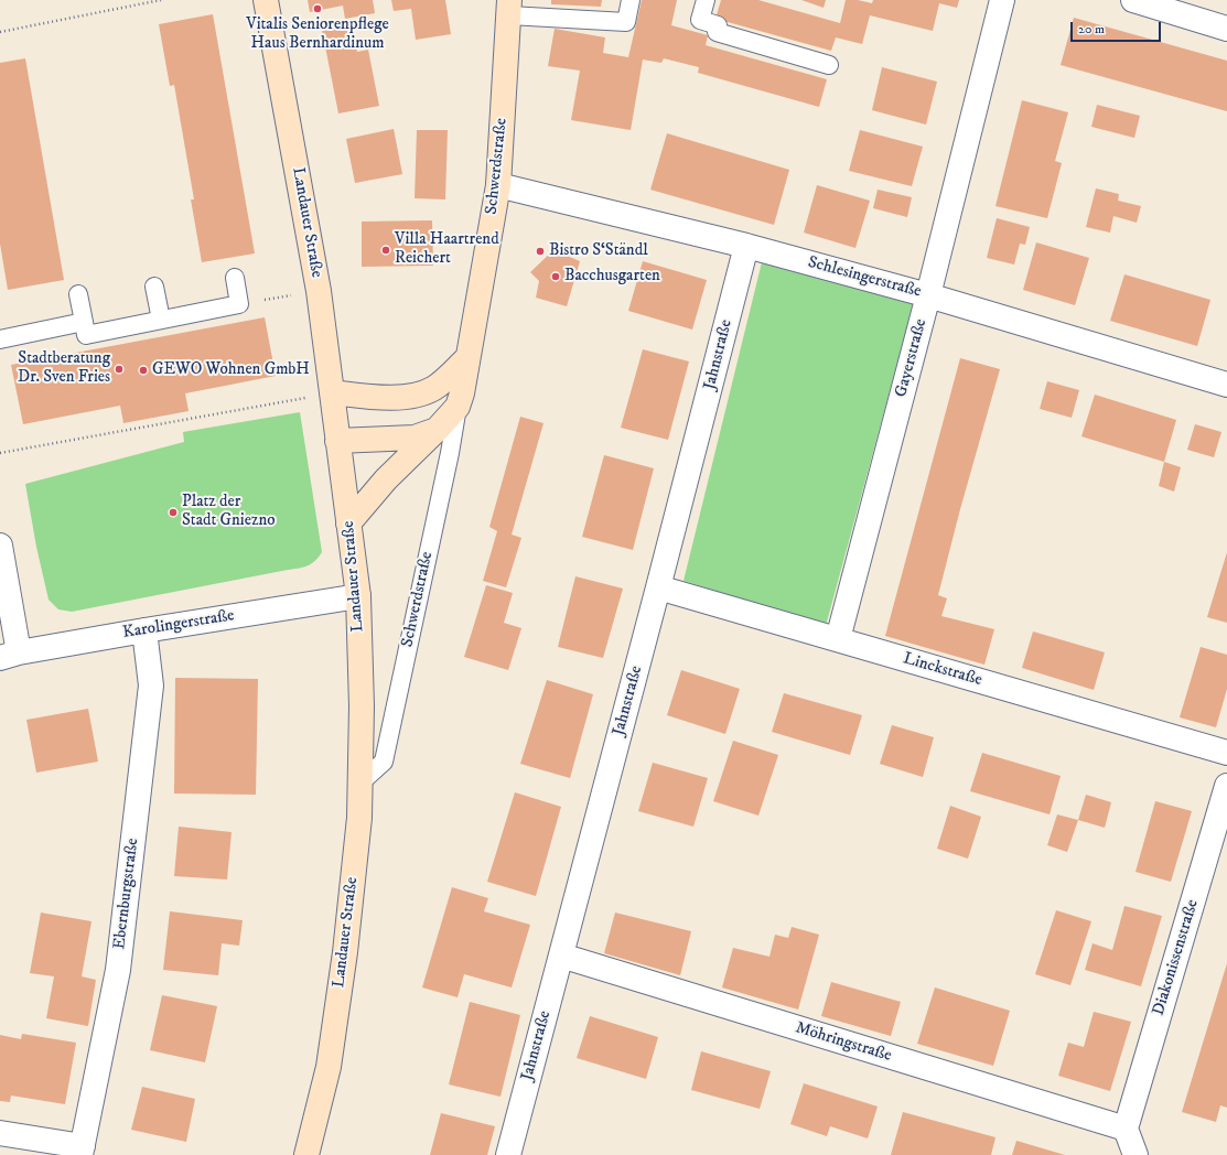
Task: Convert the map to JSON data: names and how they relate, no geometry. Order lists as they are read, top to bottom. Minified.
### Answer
{"streets":{"main road":["Schwerdstraße","Landauer Straße"],"street":["Schlesingerstraße","Jahnstraße","Gayerstraße","Karolingerstraße","Linckstraße","Ebernburgstraße","Diakonissenstraße","Möhringstraße"]},"crossings":[["Schwerdstraße","Landauer Straße"],["Schwerdstraße","Schlesingerstraße"],["Landauer Straße","Karolingerstraße"],["Schlesingerstraße","Jahnstraße"],["Schlesingerstraße","Gayerstraße"],["Jahnstraße","Linckstraße"],["Jahnstraße","Möhringstraße"],["Gayerstraße","Linckstraße"],["Karolingerstraße","Ebernburgstraße"],["Diakonissenstraße","Möhringstraße"]],"places":["Vitalis Seniorenpflege Haus Bernhardinum","Villa Haartrend Reichert","Bistro S‘Ständl","Bacchusgarten","Stadtberatung Dr. Sven Fries","GEWO Wohnen GmbH","Platz der Stadt Gniezno"],"scale_bar":"20 m"}
